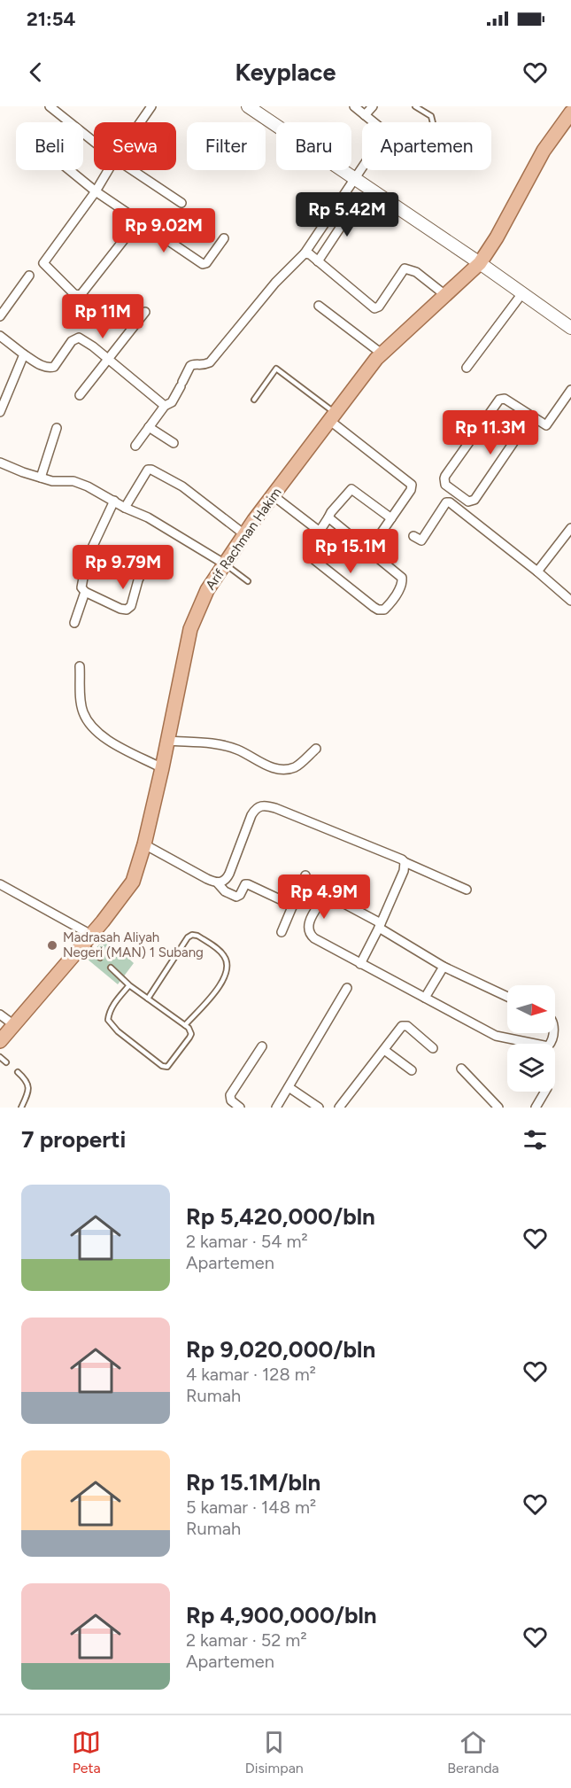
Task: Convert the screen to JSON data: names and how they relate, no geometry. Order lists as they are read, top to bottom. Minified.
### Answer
{"streets":{"main road":["Arif Rachman Hakim"]},"places":["Madrasah Aliyah Negeri (MAN) 1 Subang"],"north":"right","page":{"status":"21:54","header":"Keyplace","chip":["Beli","Sewa","Filter","Baru","Apartemen"],"price":["Rp 5.42M","Rp 9.02M","Rp 11M","Rp 11.3M","Rp 15.1M","Rp 9.79M","Rp 4.9M"],"heading":"7 properti","list":[{"name":"Rp 5,420,000/bln","note":"2 kamar · 54 m² · Apartemen"},{"name":"Rp 9,020,000/bln","note":"4 kamar · 128 m² · Rumah"},{"name":"Rp 15.1M/bln","note":"5 kamar · 148 m² · Rumah"},{"name":"Rp 4,900,000/bln","note":"2 kamar · 52 m² · Apartemen"}],"tabs":["Peta","Disimpan","Beranda"]}}
